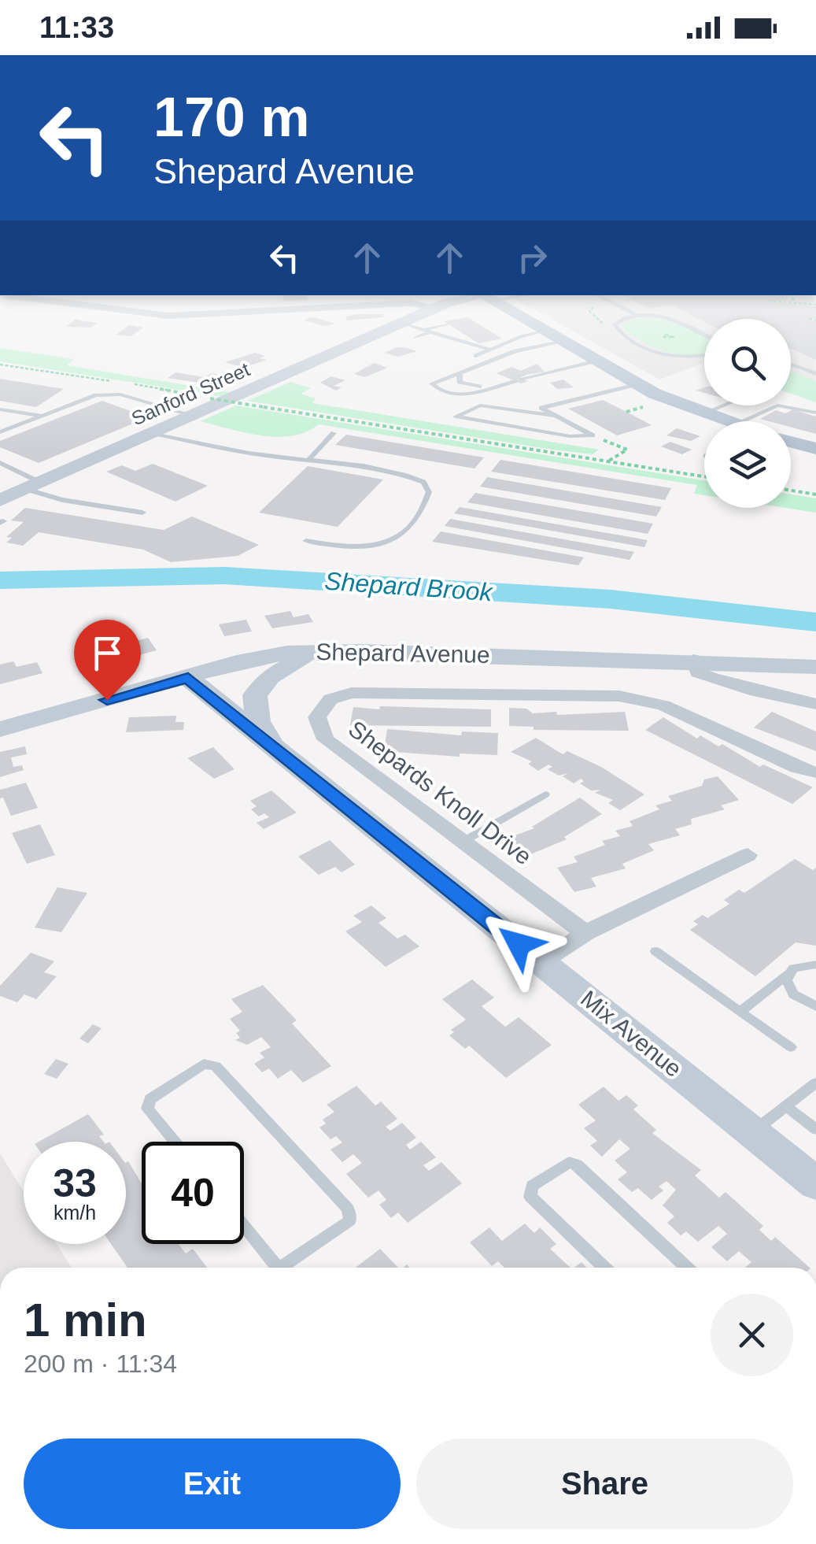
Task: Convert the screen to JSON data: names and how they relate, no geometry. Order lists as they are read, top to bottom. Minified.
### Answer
{"streets":{"street":["Sanford Street","Shepard Avenue","Shepards Knoll Drive","Mix Avenue"]},"crossings":[["Shepard Avenue","Mix Avenue"]],"water":["Shepard Brook"],"page":{"status":"11:33","turn":["170 m","Shepard Avenue"],"speed":"33 km/h","limit":"40","heading":["1 min","200 m · 11:34"],"buttons":["Exit","Share"]}}
